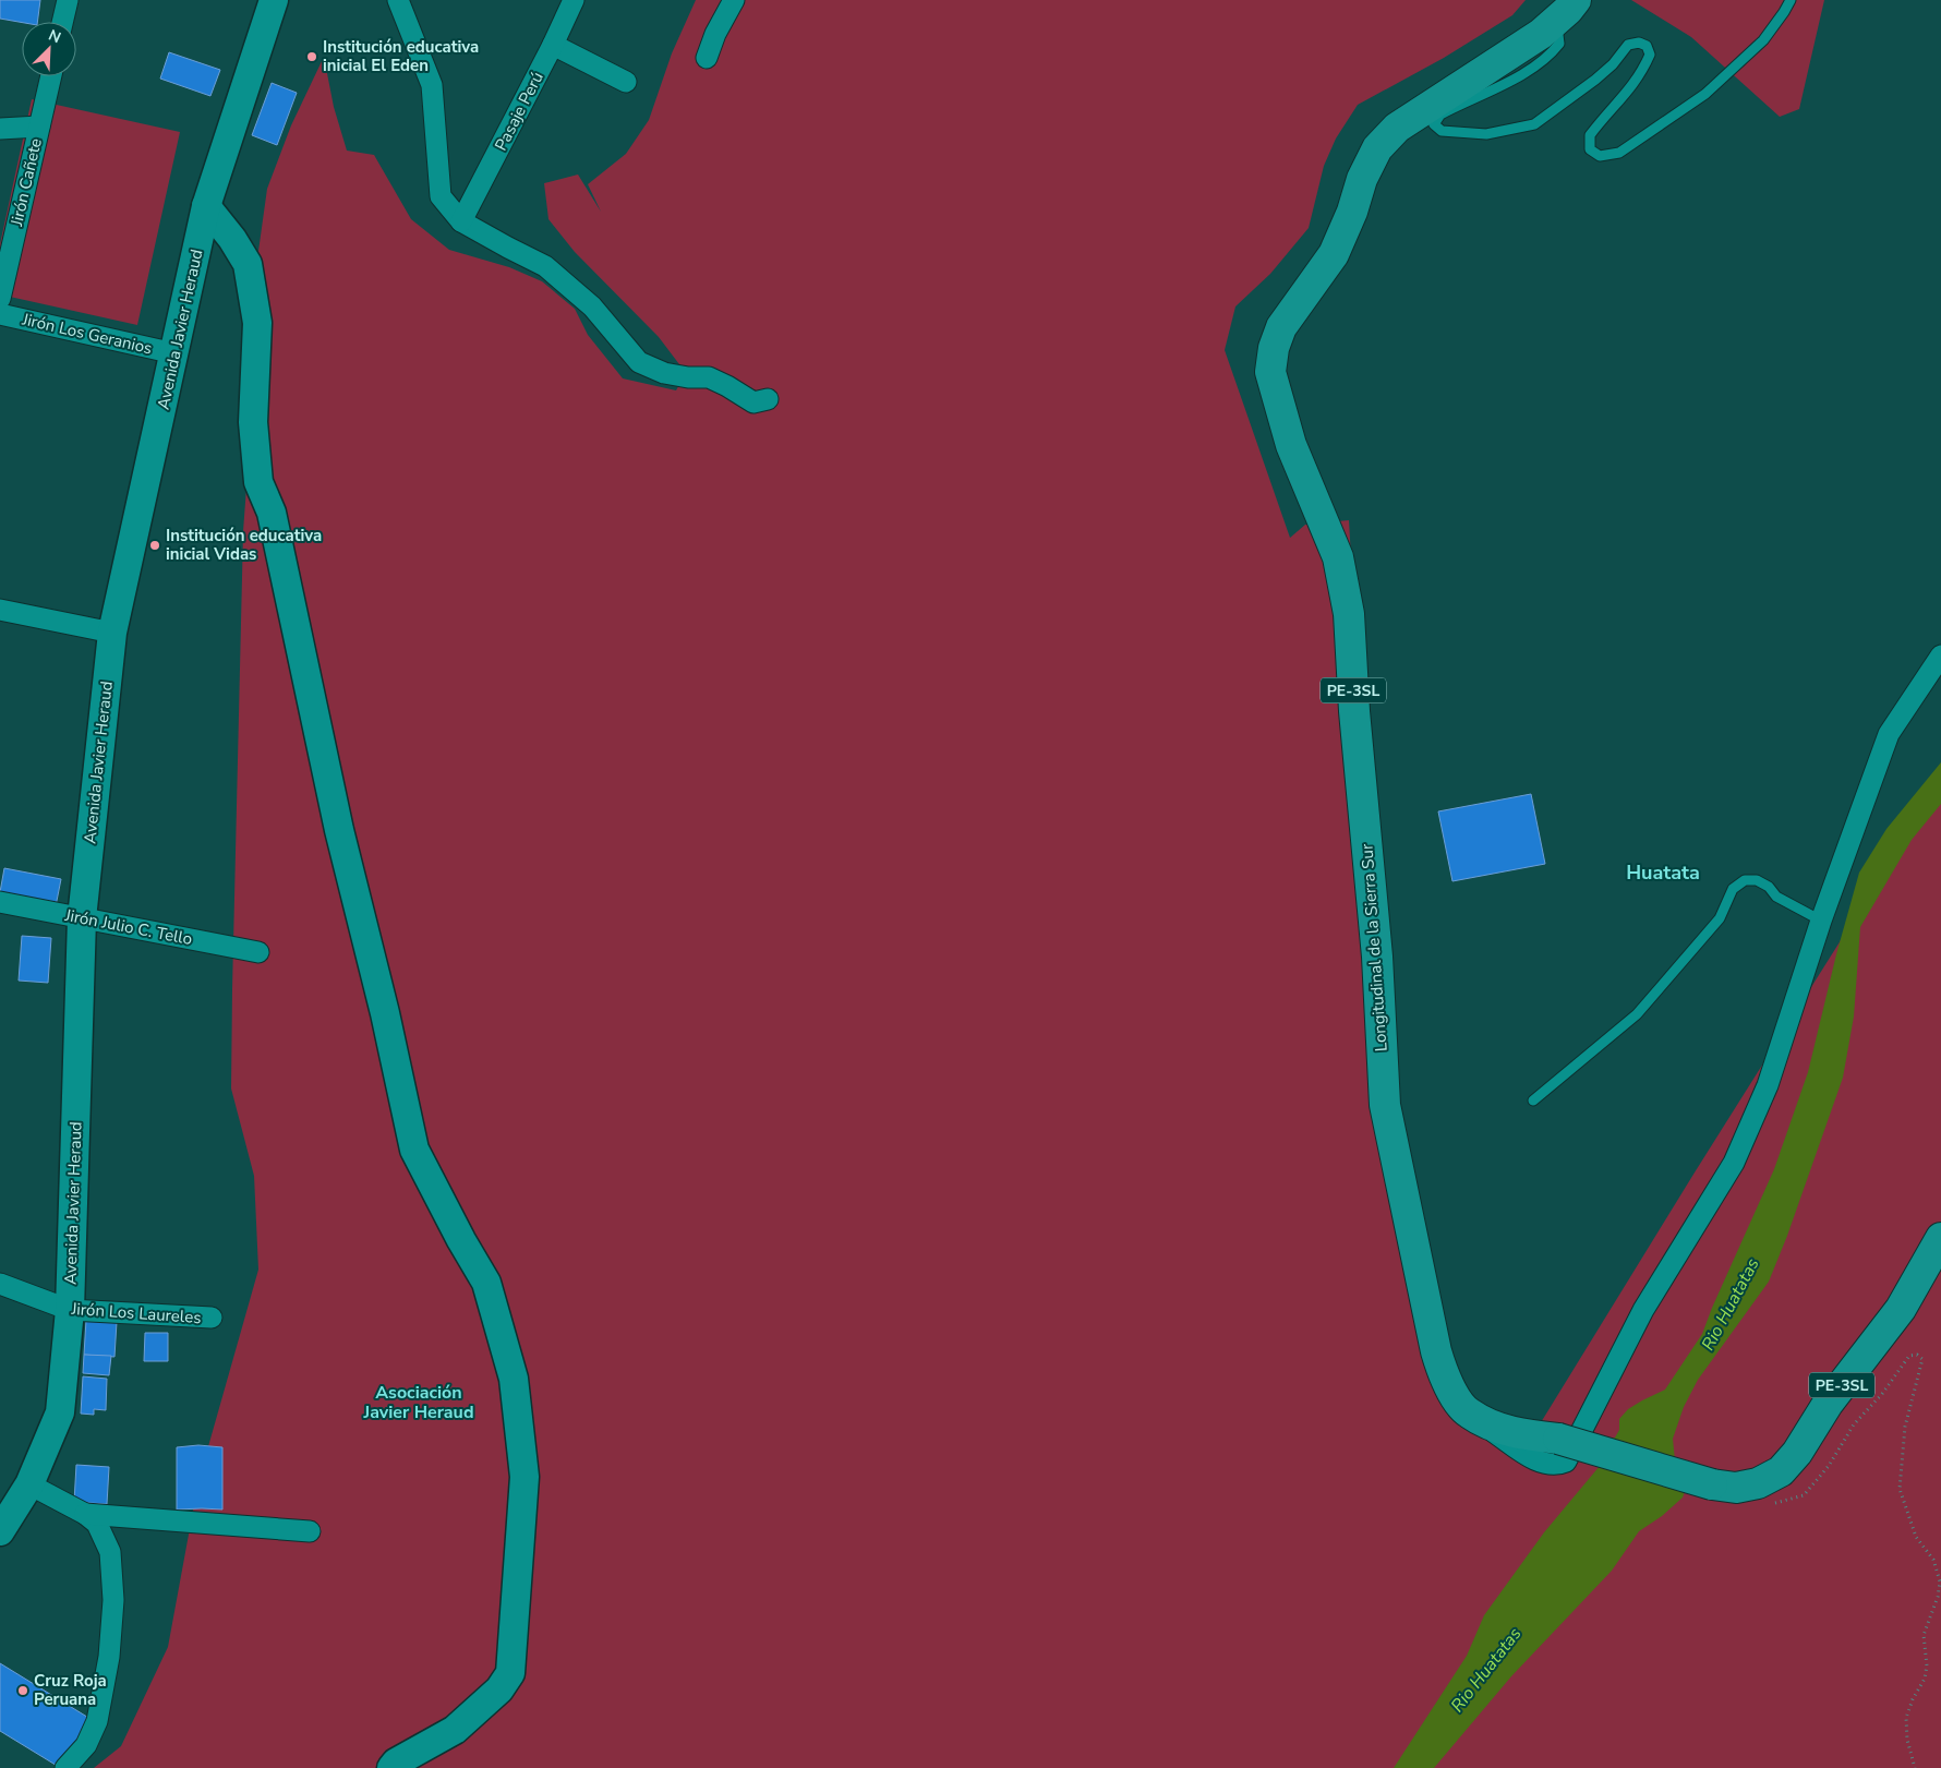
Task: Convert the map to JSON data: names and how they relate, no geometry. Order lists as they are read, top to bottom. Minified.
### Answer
{"streets":{"main road":["Avenida Javier Heraud","PE-3SL","Longitudinal de la Sierra Sur"],"street":["Pasaje Perú","Jirón Cañete","Jirón Los Geranios","Jirón Julio C. Tello","Jirón Los Laureles"]},"crossings":[["Avenida Javier Heraud","Jirón Los Geranios"],["Avenida Javier Heraud","Jirón Julio C. Tello"],["Avenida Javier Heraud","Jirón Los Laureles"]],"districts":["Huatata","Asociación Javier Heraud"],"water":["Rio Huatatas"],"places":["Institución educativa inicial El Eden","Institución educativa inicial Vidas","Cruz Roja Peruana"],"north":"top right"}
